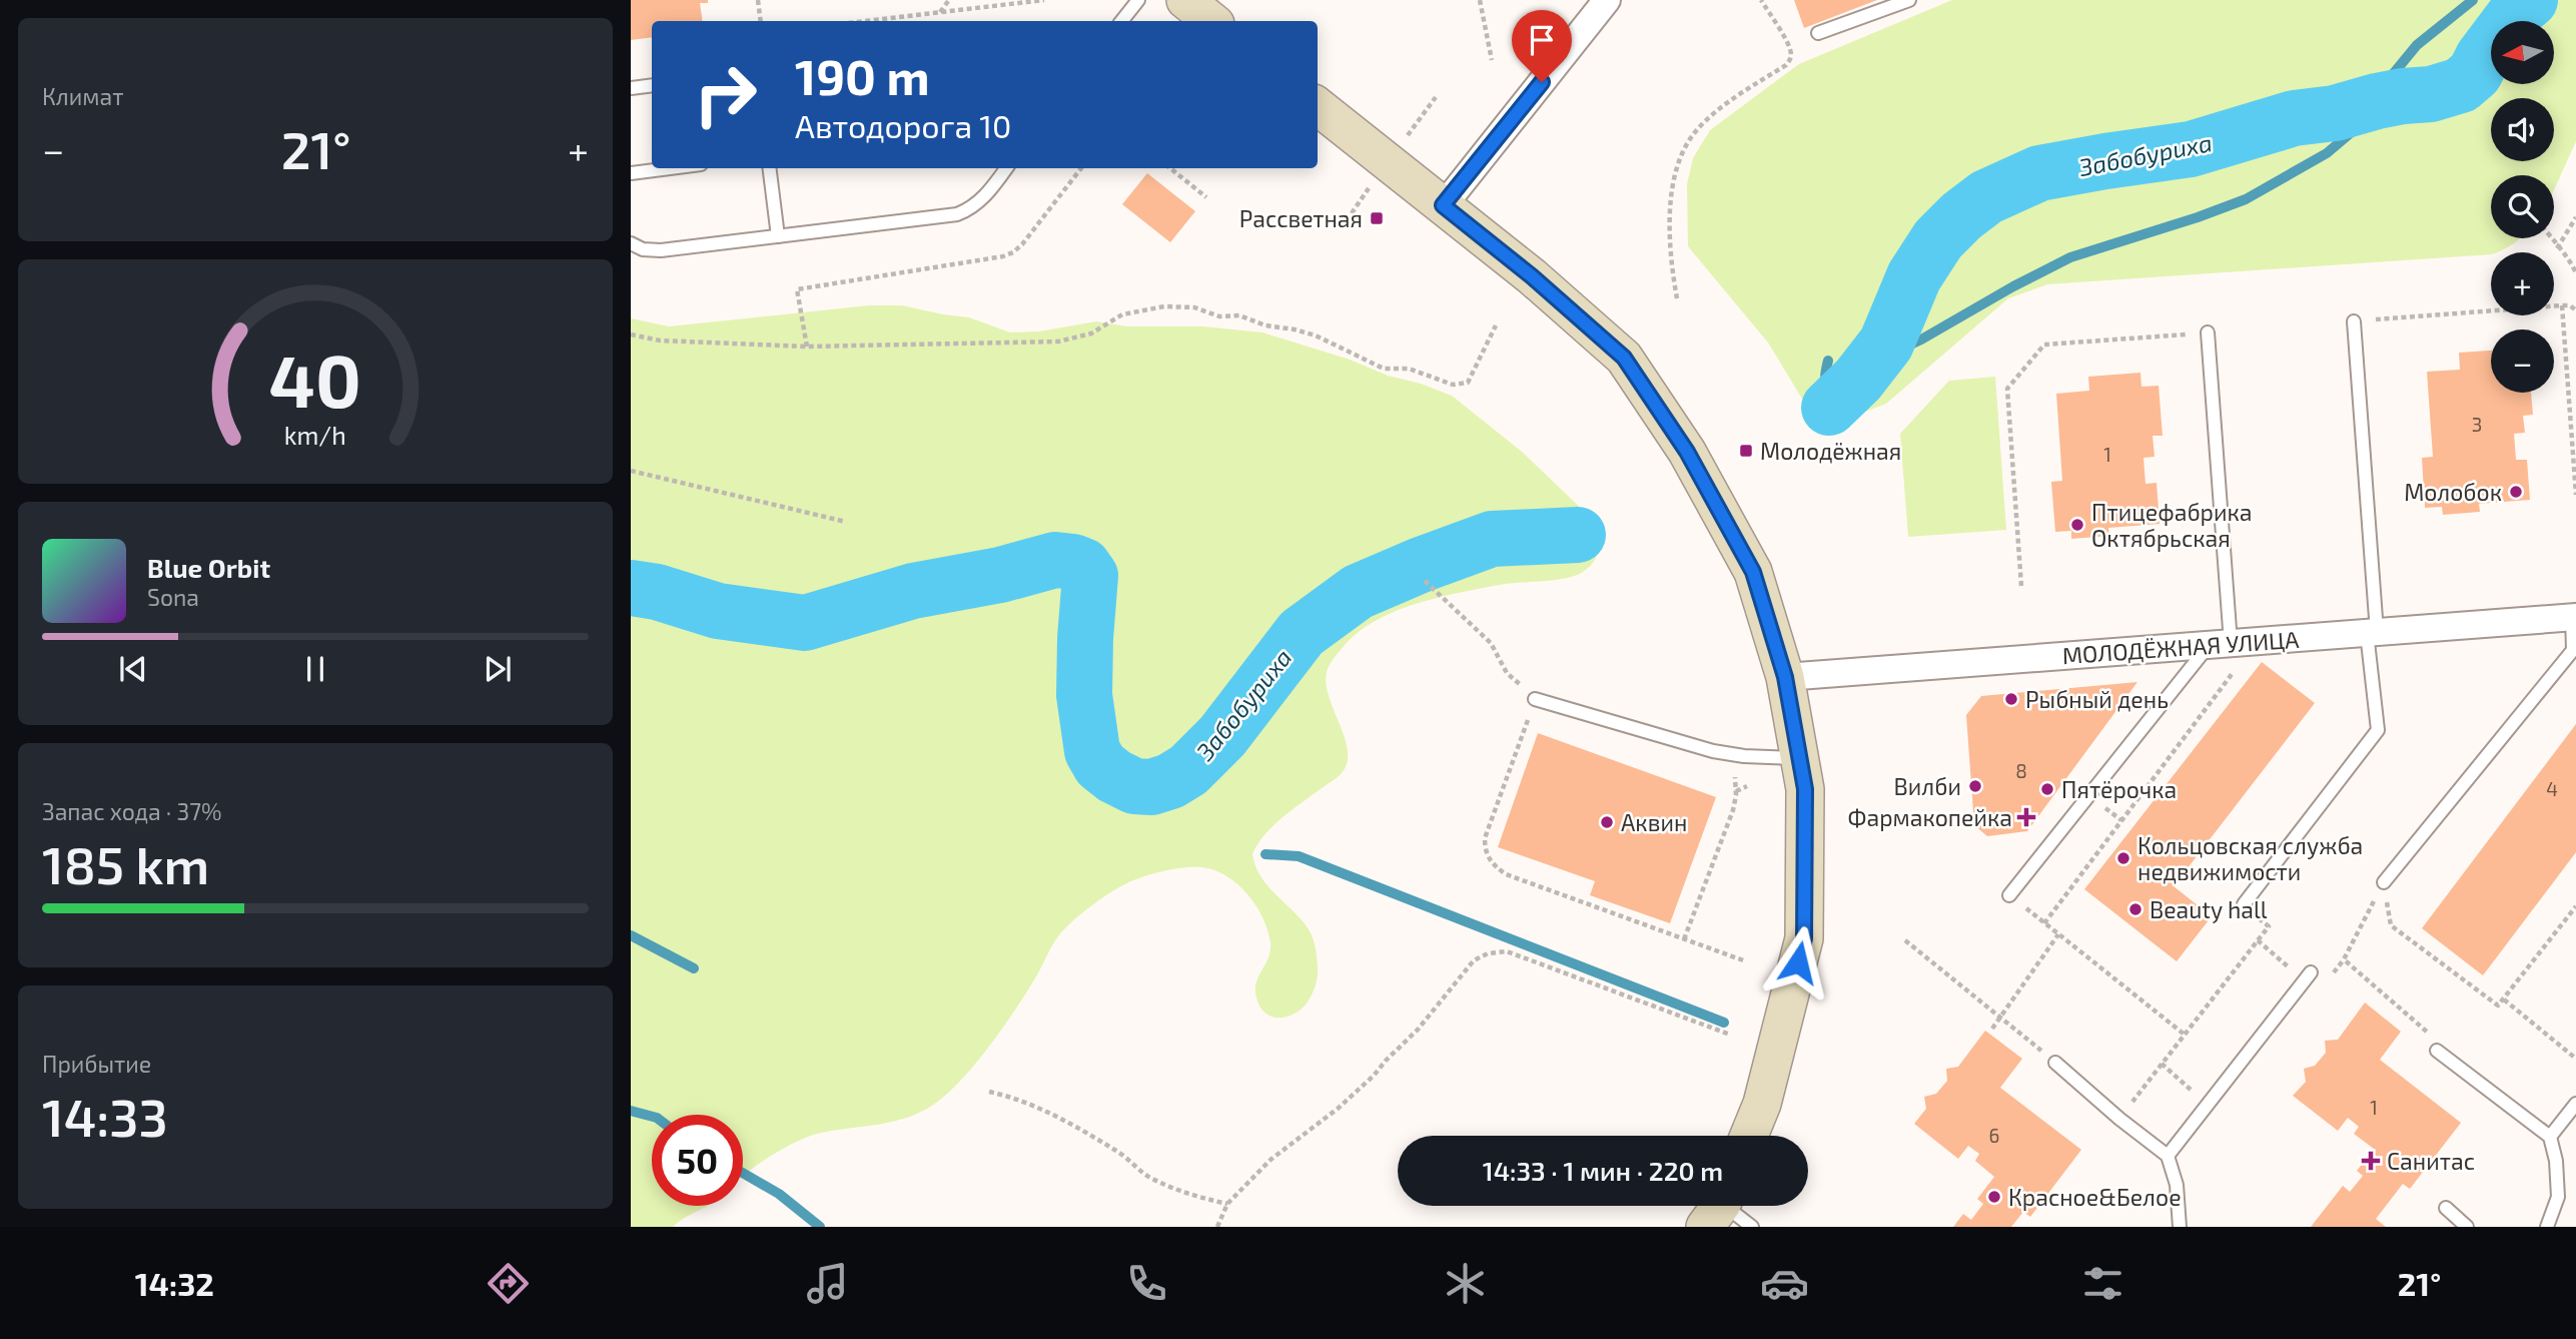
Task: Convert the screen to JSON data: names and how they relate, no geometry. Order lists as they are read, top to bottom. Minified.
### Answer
{"streets":{"street":["МОЛОДЁЖНАЯ УЛИЦА"]},"water":["Забобуриха"],"places":{"transit":["Рассветная","Молодёжная"],"other":["Молобок","Птицефабрика Октябрьская","Рыбный день","Вилби","Пятёрочка","Аквин","Кольцовская служба недвижимости","Beauty hall","Красное&Белое"],"health":["Фармакопейка","Санитас"]},"house_numbers":["3","1","8","4","1","6"],"north":"left","page":{"tile":["Климат",["Запас хода · 37%","185 km"],["Прибытие","14:33"]],"map_buttons":["+","−"],"turn":["190 m","Автодорога 10"],"heat":["−","21°","+"],"song":["Blue Orbit","Sona"],"limit":"50","trip":"14:33 · 1 мин · 220 m","tabs":["14:32","21°"],"gauge":["40","km/h"]}}
